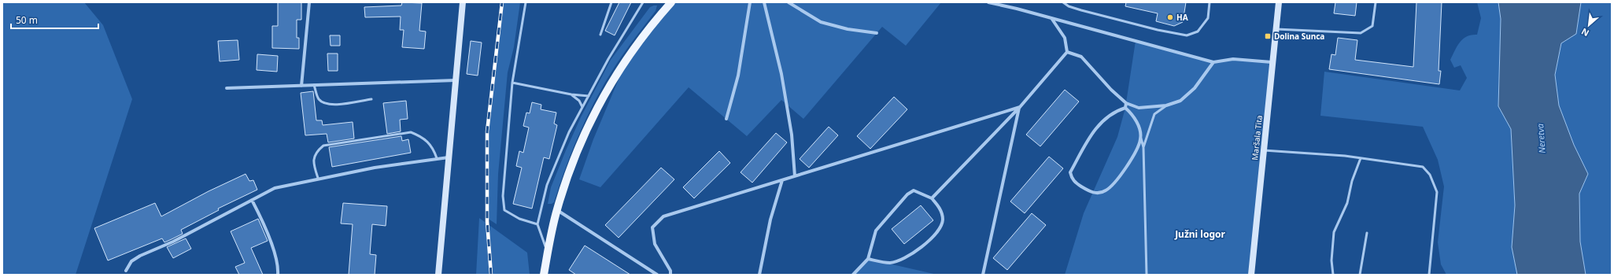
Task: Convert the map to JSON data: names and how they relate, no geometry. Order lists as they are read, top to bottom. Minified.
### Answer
{"streets":{"street":["Maršala Tita"]},"districts":["Južni logor"],"water":["Neretva"],"places":{"other":["HA"],"transit":["Dolina Sunca"]},"scale_bar":"50 m","north":"bottom left"}
